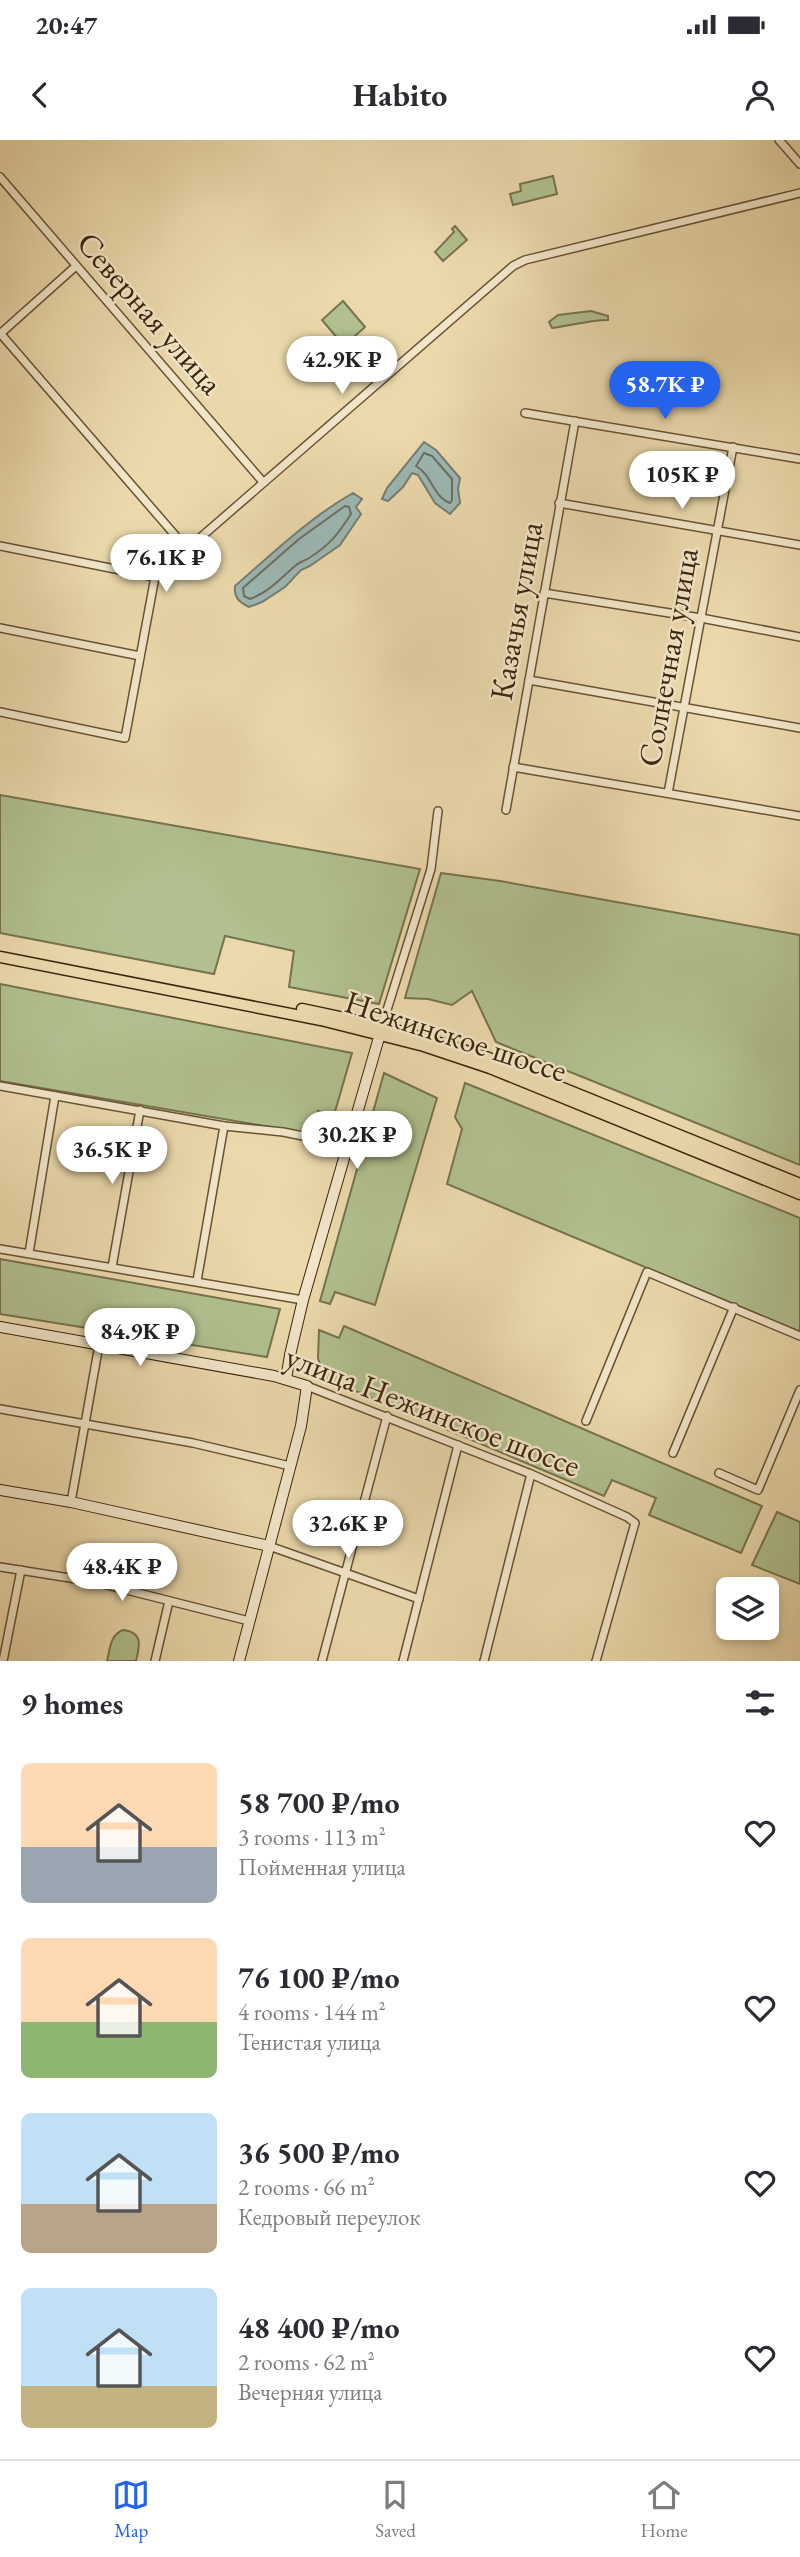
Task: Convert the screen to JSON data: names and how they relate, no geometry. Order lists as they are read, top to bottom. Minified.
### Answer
{"streets":{"main road":["Нежинское шоссе","улица Нежинское шоссе"],"street":["Северная улица","Казачья улица","Солнечная улица"]},"page":{"status":"20:47","header":"Habito","price":["42.9K ₽","58.7K ₽","105K ₽","76.1K ₽","30.2K ₽","36.5K ₽","84.9K ₽","32.6K ₽","48.4K ₽"],"heading":"9 homes","list":[{"name":"58 700 ₽/mo","note":"3 rooms · 113 m² · Пойменная улица"},{"name":"76 100 ₽/mo","note":"4 rooms · 144 m² · Тенистая улица"},{"name":"36 500 ₽/mo","note":"2 rooms · 66 m² · Кедровый переулок"},{"name":"48 400 ₽/mo","note":"2 rooms · 62 m² · Вечерняя улица"}],"tabs":["Map","Saved","Home"]}}
